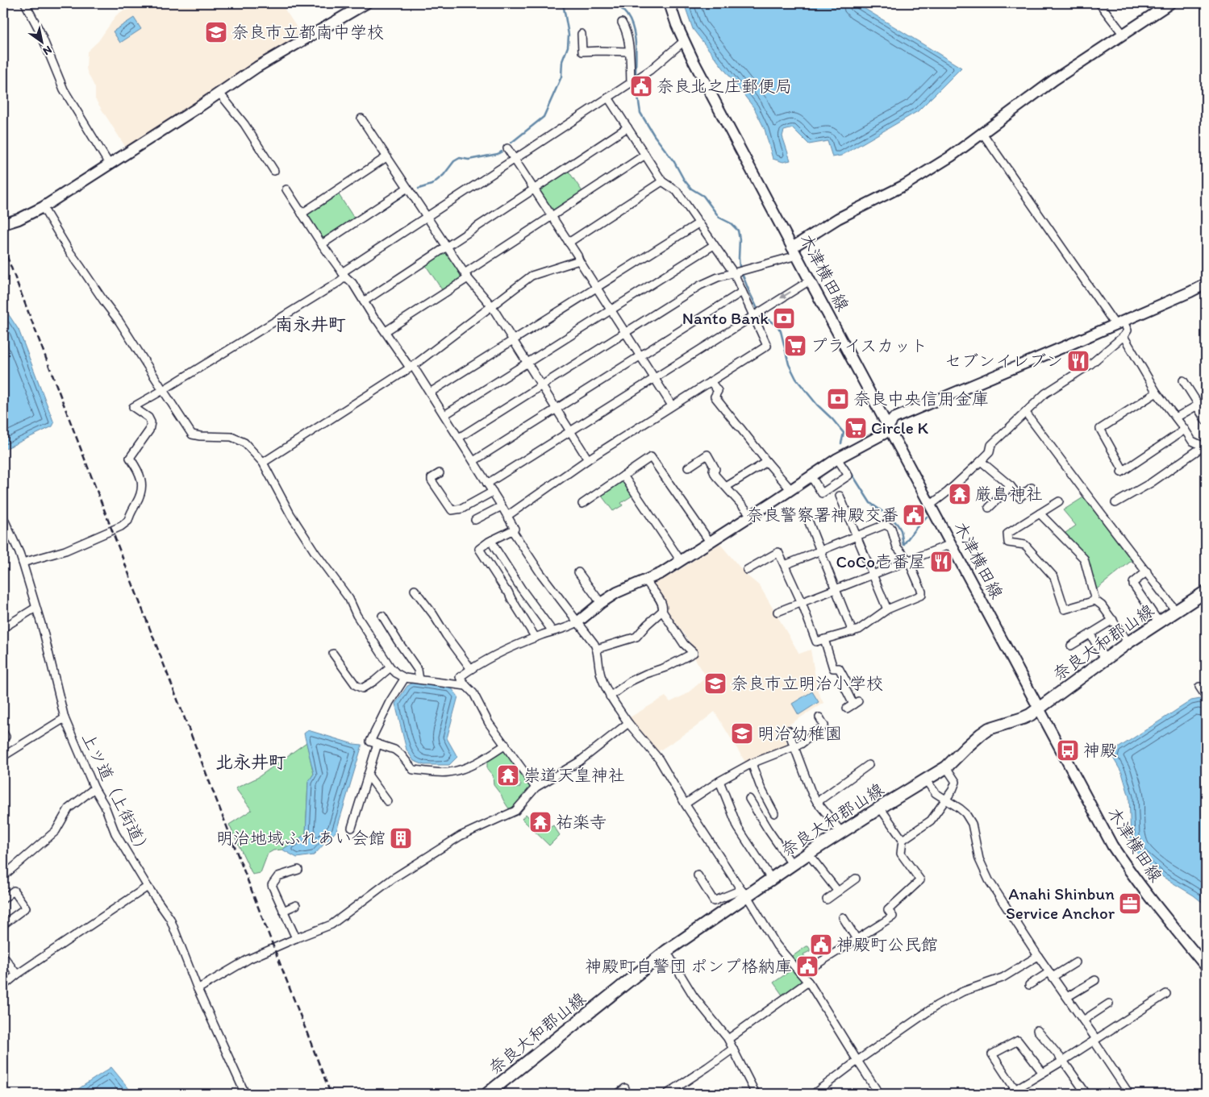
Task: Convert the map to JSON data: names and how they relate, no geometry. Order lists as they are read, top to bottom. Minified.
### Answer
{"streets":{"main road":["奈良大和郡山線"],"street":["木津横田線","上ツ道（上街道）"]},"crossings":[["木津横田線","奈良大和郡山線"]],"districts":["南永井町","北永井町"],"places":{"school or university":["奈良市立都南中学校","奈良市立明治小学校","明治幼稚園"],"public building":["奈良北之庄郵便局","奈良警察署神殿交番","神殿町公民館","神殿町自警団 ポンプ格納庫"],"bank":["Nanto Bank","奈良中央信用金庫"],"supermarket":["プライスカット","Circle K"],"restaurant":["セブンイレブン","CoCo壱番屋"],"temple":["厳島神社","崇道天皇神社","祐楽寺"],"bus stop":["神殿"],"building":["明治地域ふれあい会館"],"office":["Anahi Shinbun Service Anchor"]},"north":"bottom right"}
